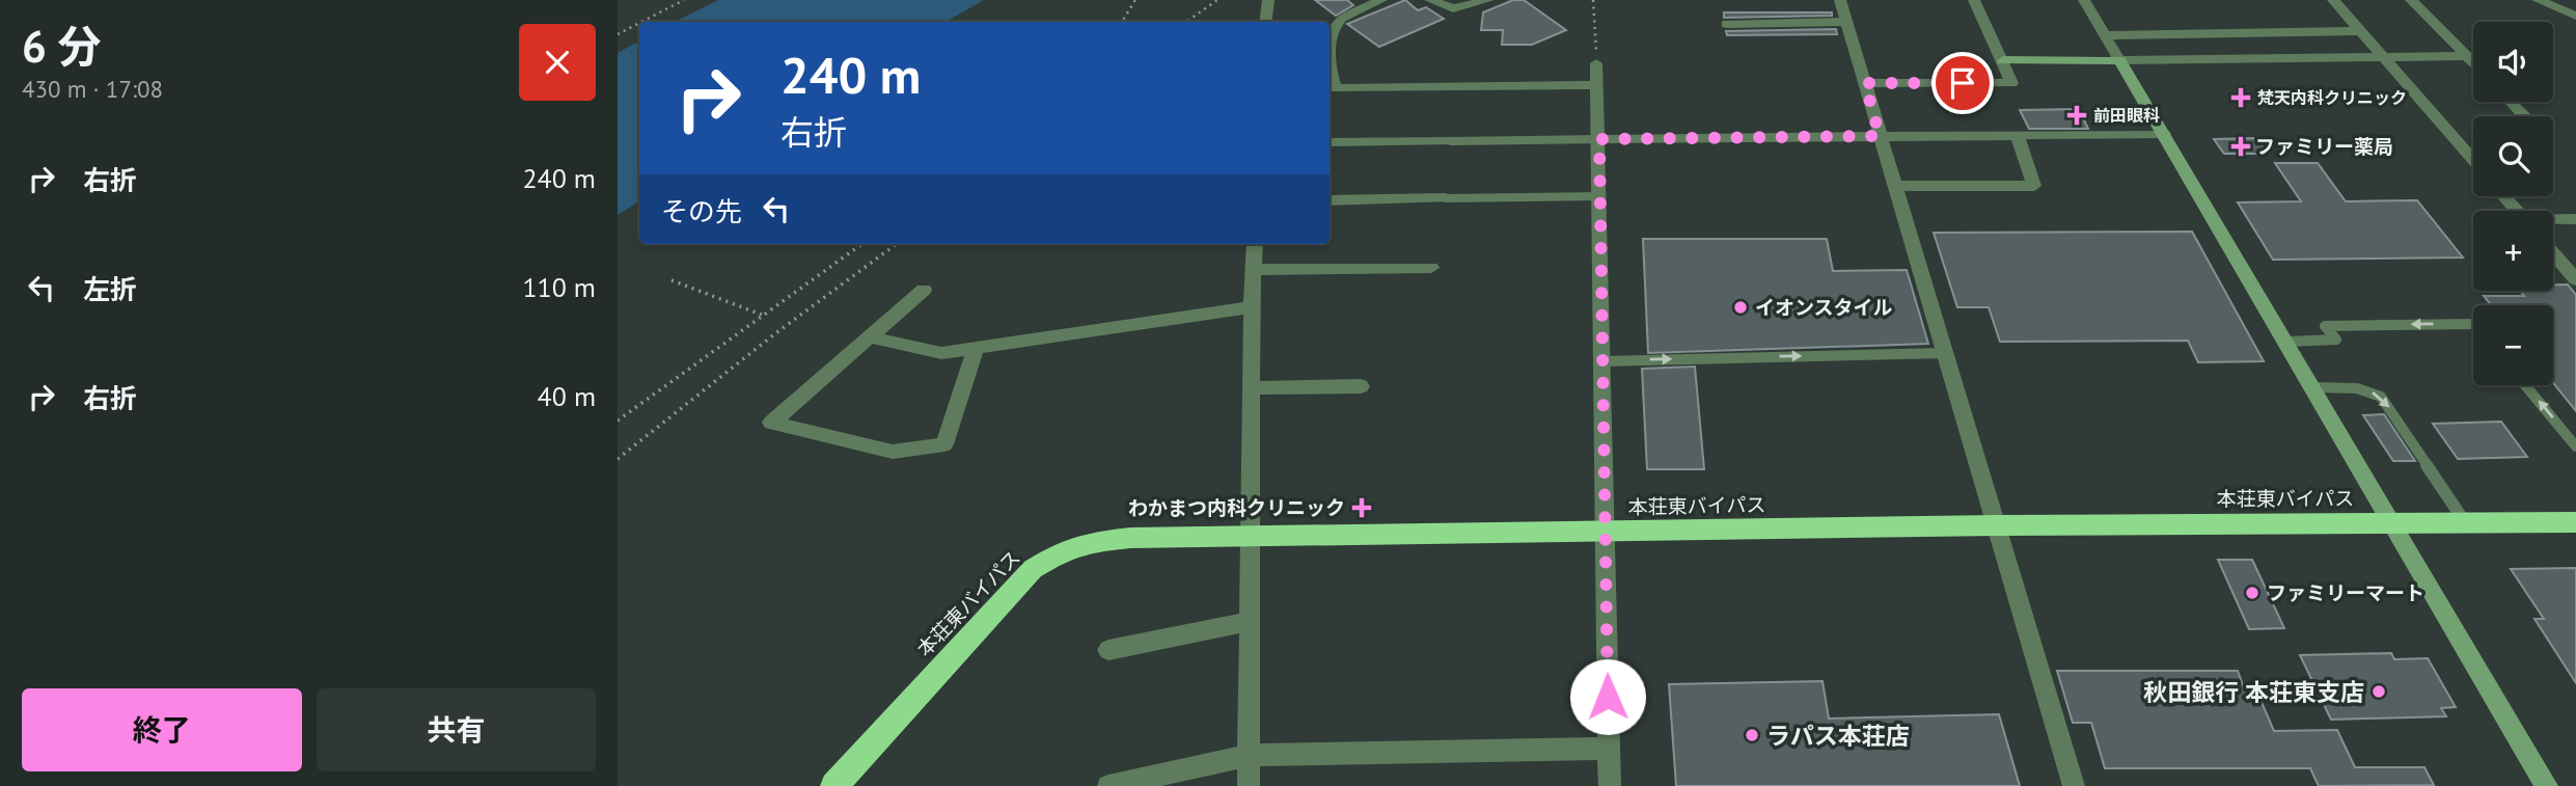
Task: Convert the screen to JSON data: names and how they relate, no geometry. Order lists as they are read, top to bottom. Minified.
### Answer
{"streets":{"highway":["本荘東バイパス"]},"places":{"health":["梵天内科クリニック","前田眼科","ファミリー薬局","わかまつ内科クリニック"],"other":["イオンスタイル","ファミリーマート","秋田銀行 本荘東支店","ラパス本荘店"]},"page":{"heading":["6 分","430 m · 17:08"],"map_buttons":["+","−"],"turn":["240 m","右折"],"list":[{"name":"右折","value":"240 m"},{"name":"左折","value":"110 m"},{"name":"右折","value":"40 m"}],"then":"その先","buttons":["終了","共有"]}}
